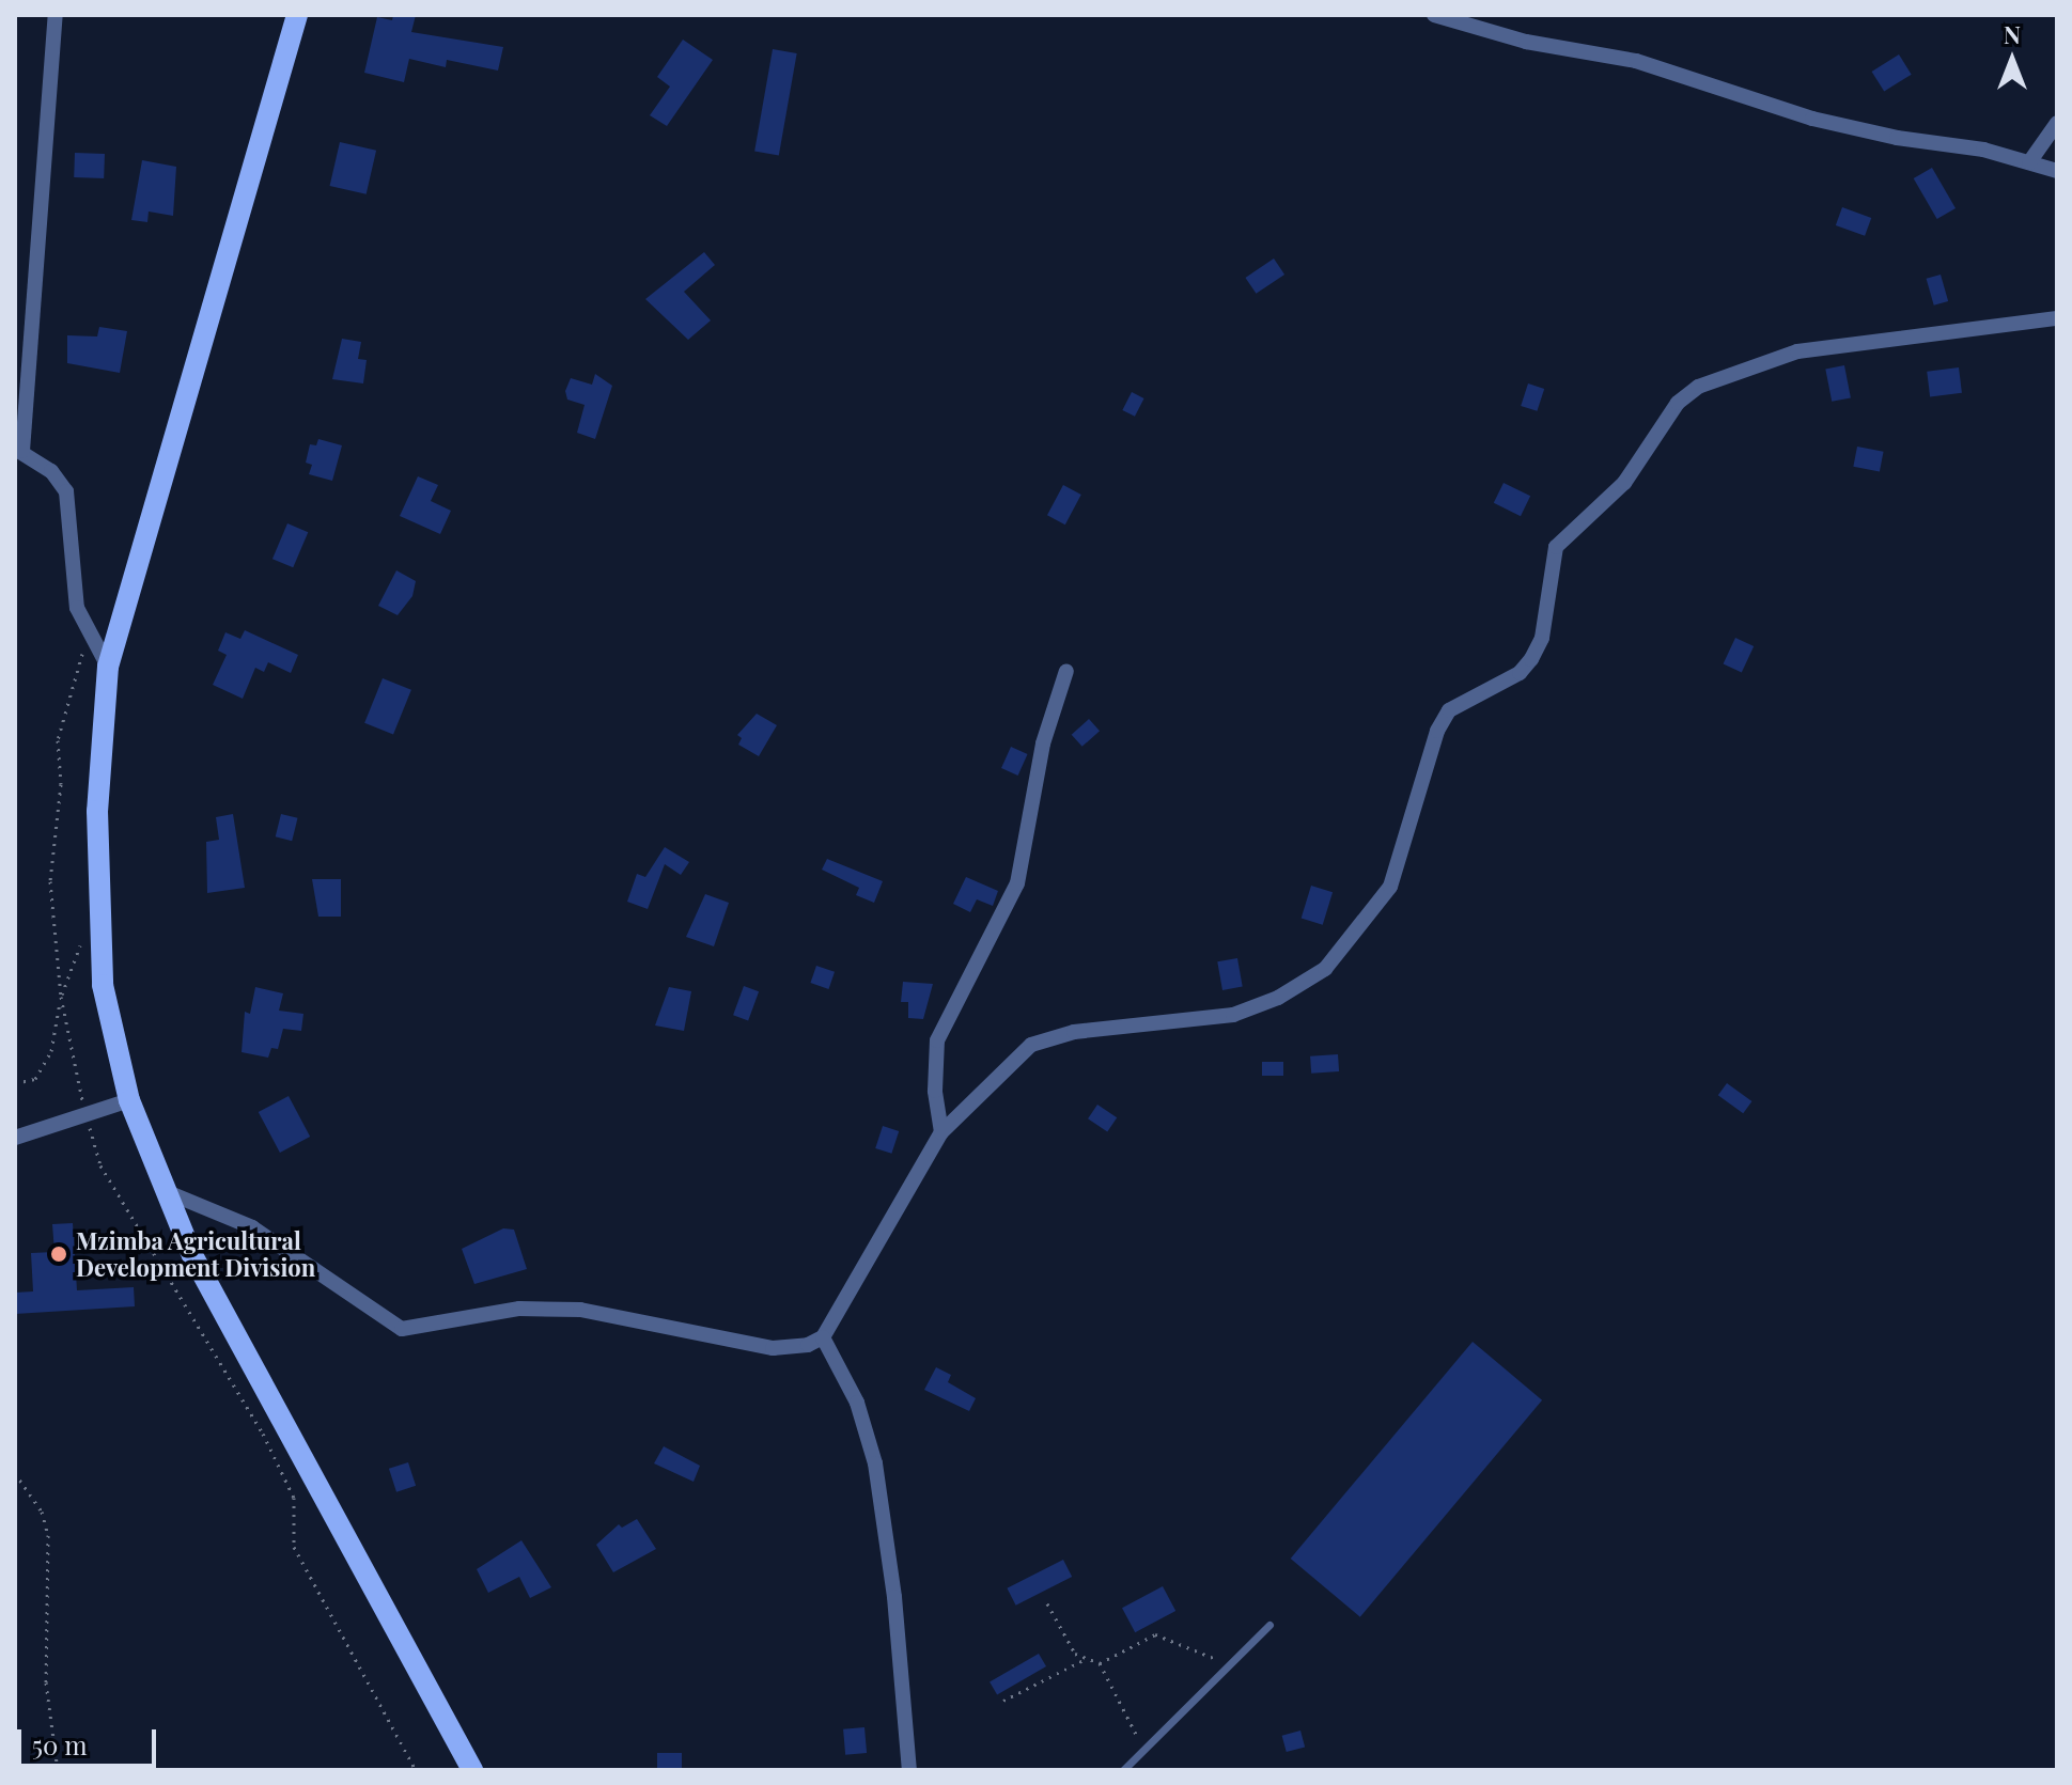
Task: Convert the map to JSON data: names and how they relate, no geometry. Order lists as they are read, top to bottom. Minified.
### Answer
{"places":["Mzimba Agricultural Development Division"],"scale_bar":"50 m","north":"top"}
